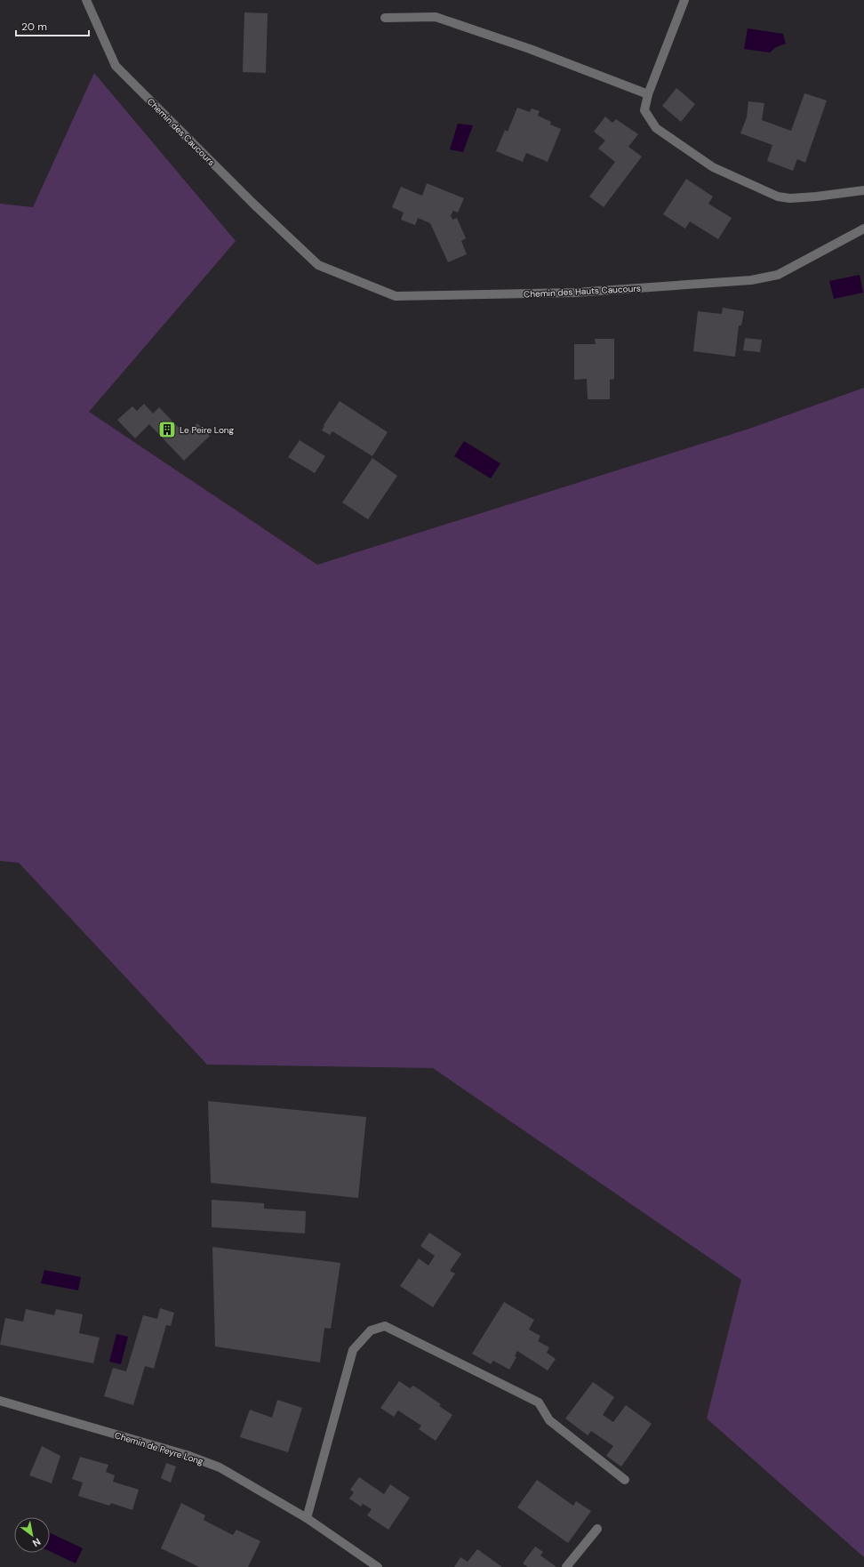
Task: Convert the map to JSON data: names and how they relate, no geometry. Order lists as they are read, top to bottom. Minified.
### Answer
{"streets":{"street":["Chemin des Caucours","Chemin des Hauts Caucours","Chemin de Peyre Long"]},"crossings":[["Chemin des Caucours","Chemin des Hauts Caucours"]],"places":{"building":["Le Peire Long"]},"scale_bar":"20 m","north":"bottom right"}
